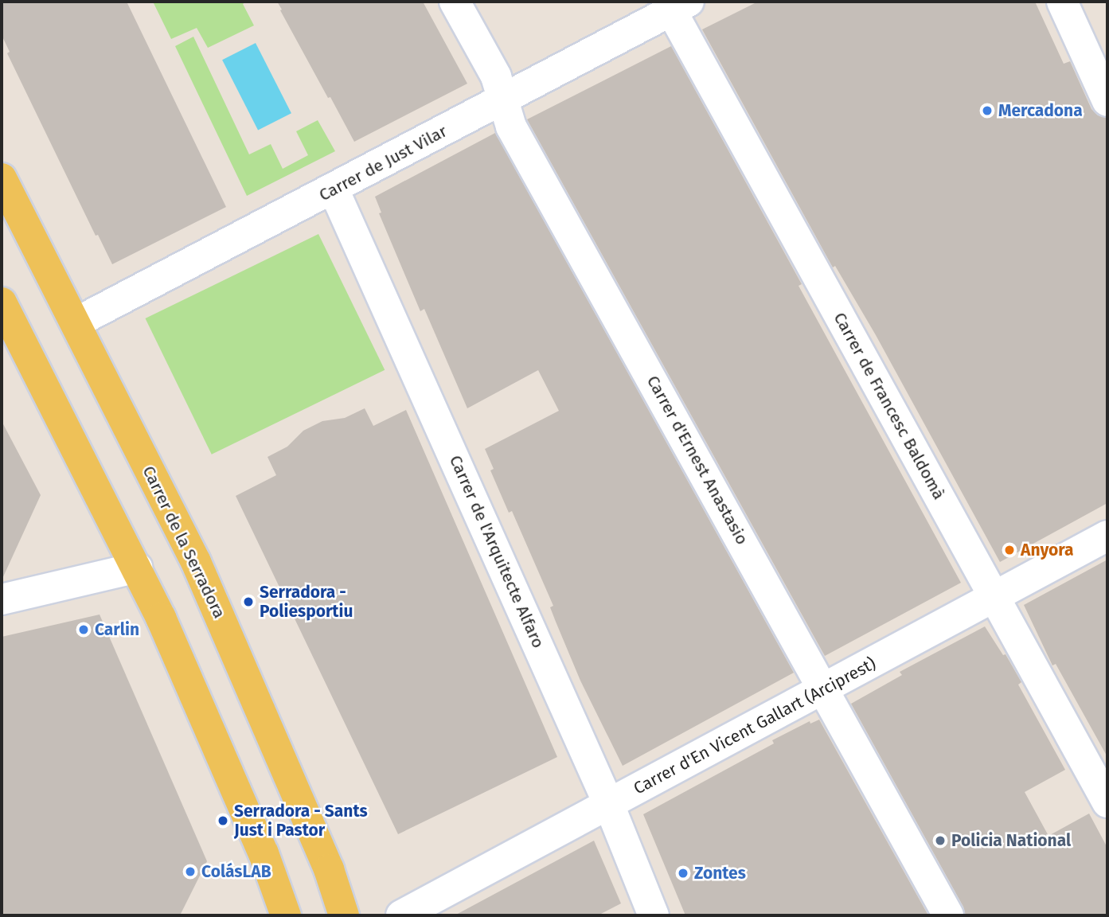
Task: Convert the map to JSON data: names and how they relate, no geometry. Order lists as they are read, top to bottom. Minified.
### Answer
{"streets":{"main road":["Carrer de la Serradora"],"street":["Carrer de Just Vilar","Carrer de Francesc Baldomà","Carrer d'Ernest Anastasio","Carrer de l'Arquitecte Alfaro","Carrer d'En Vicent Gallart (Arciprest)"]},"crossings":[["Carrer de Just Vilar","Carrer de Francesc Baldomà"],["Carrer de Just Vilar","Carrer d'Ernest Anastasio"],["Carrer de Just Vilar","Carrer de la Serradora"],["Carrer de Just Vilar","Carrer de l'Arquitecte Alfaro"],["Carrer de Francesc Baldomà","Carrer d'En Vicent Gallart (Arciprest)"],["Carrer d'Ernest Anastasio","Carrer d'En Vicent Gallart (Arciprest)"],["Carrer de l'Arquitecte Alfaro","Carrer d'En Vicent Gallart (Arciprest)"]],"places":["Mercadona","Anyora","Serradora - Poliesportiu","Carlin","Serradora - Sants Just i Pastor","Policia National","ColásLAB","Zontes"]}
